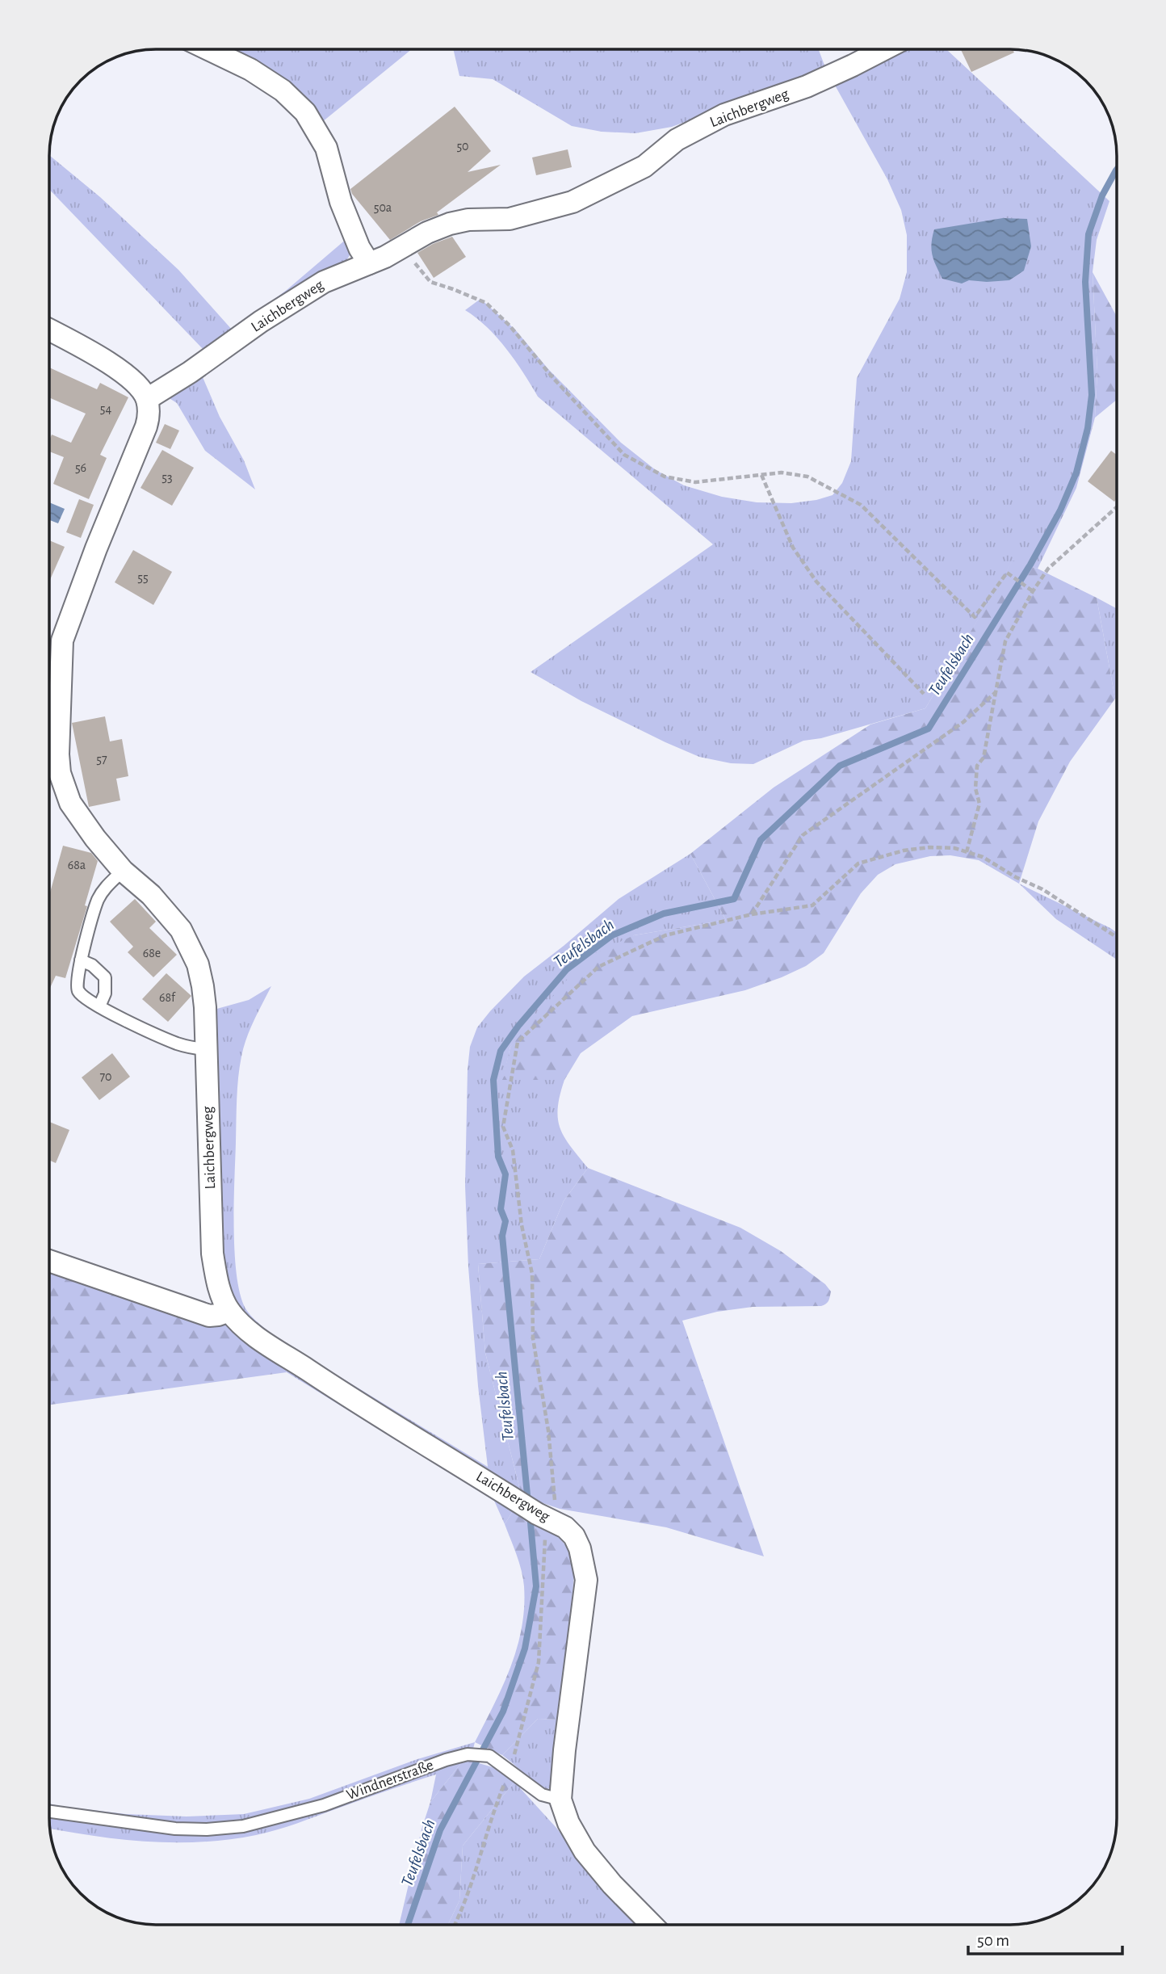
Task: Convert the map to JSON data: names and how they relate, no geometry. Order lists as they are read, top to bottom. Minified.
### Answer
{"streets":{"street":["Laichbergweg"],"lane":["Windnerstraße"]},"crossings":[["Laichbergweg","Windnerstraße"]],"water":["Teufelsbach"],"house_numbers":["50","50a","54","56","53","55","57","68a","68e","68f","70"],"scale_bar":"50 m"}
